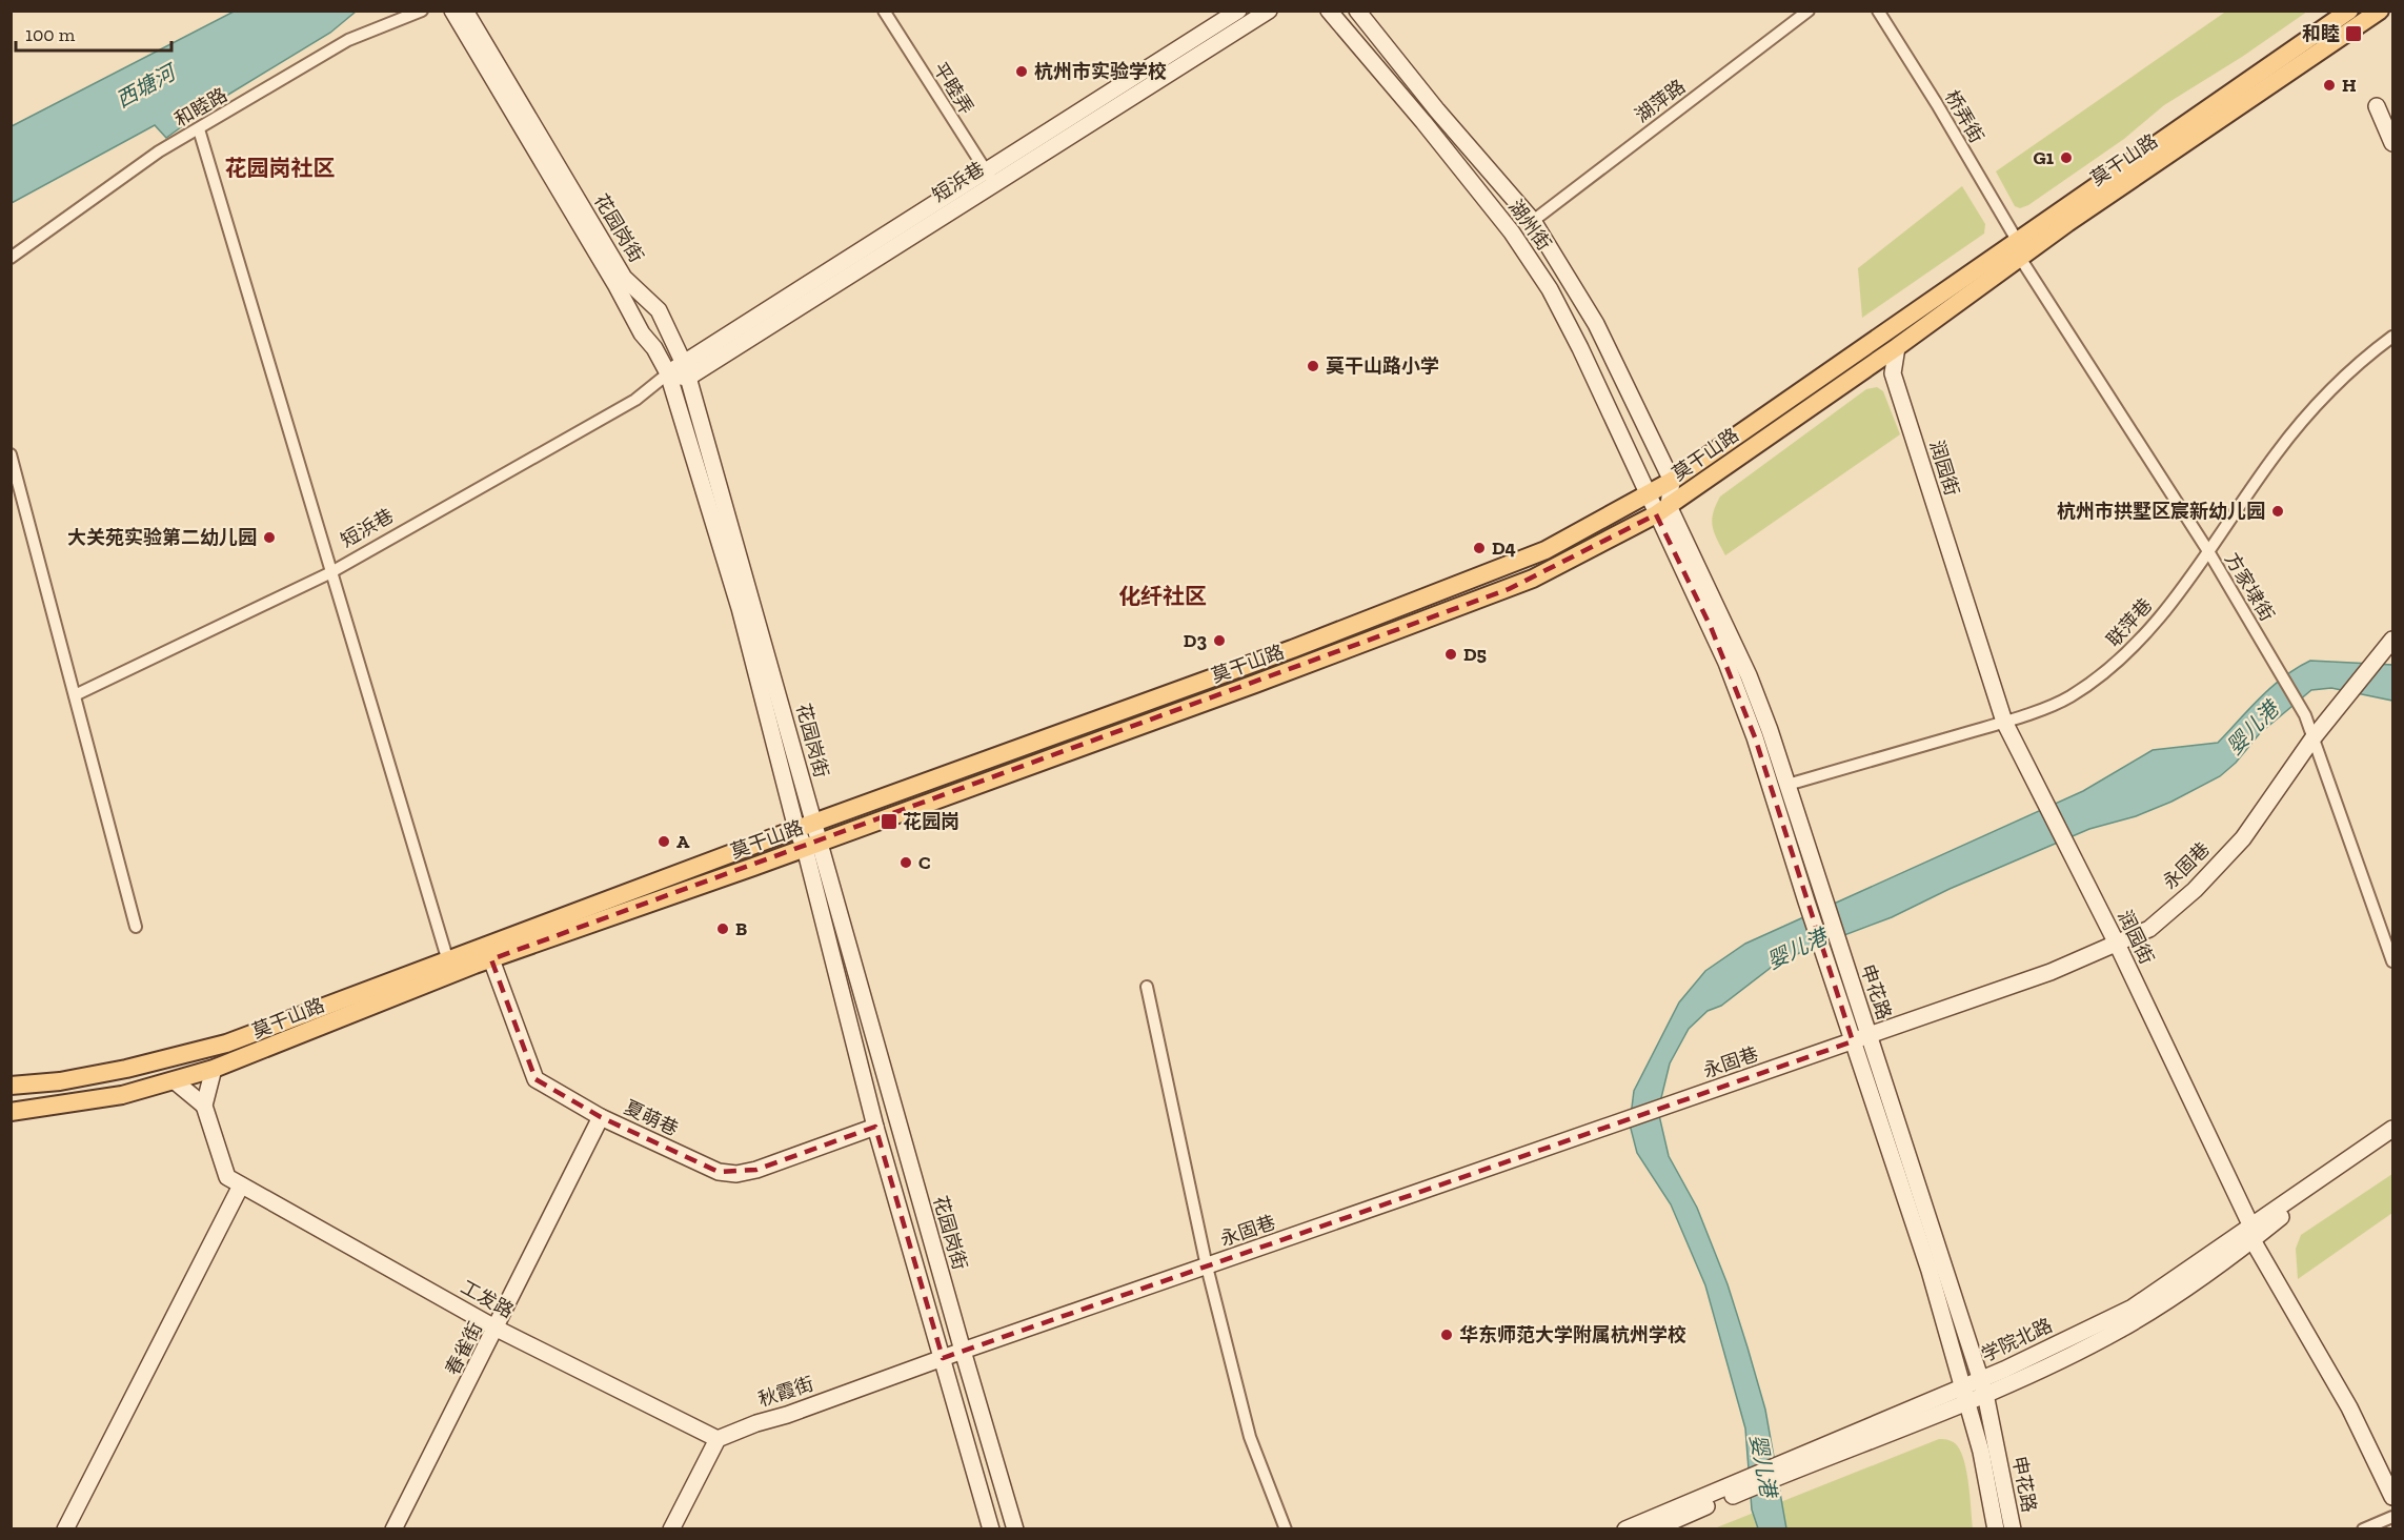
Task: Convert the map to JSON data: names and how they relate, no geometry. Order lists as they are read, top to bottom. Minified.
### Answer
{"streets":{"main road":["莫干山路"],"street":["平睦弄","湖萍路","和睦路","桥弄街","短浜巷","湖州街","花园岗街","润园街","方家埭街","联萍巷","永固巷","申花路","夏萌巷","工发路","学院北路","春雀街","秋霞街"]},"crossings":[["平睦弄","短浜巷"],["湖萍路","湖州街"],["桥弄街","莫干山路"],["桥弄街","方家埭街"],["莫干山路","湖州街"],["莫干山路","花园岗街"],["莫干山路","润园街"],["莫干山路","方家埭街"],["莫干山路","申花路"],["莫干山路","夏萌巷"],["短浜巷","花园岗街"],["湖州街","申花路"],["花园岗街","永固巷"],["花园岗街","夏萌巷"],["花园岗街","秋霞街"],["润园街","联萍巷"],["润园街","永固巷"],["润园街","学院北路"],["方家埭街","联萍巷"],["方家埭街","永固巷"],["联萍巷","申花路"],["永固巷","申花路"],["永固巷","秋霞街"],["申花路","学院北路"],["夏萌巷","春雀街"],["工发路","春雀街"],["工发路","秋霞街"]],"districts":["花园岗社区","化纤社区"],"water":["西塘河","婴儿港"],"places":{"transit":["和睦","花园岗"],"other":["杭州市实验学校","H","G1","莫干山路小学","杭州市拱墅区宸新幼儿园","大关苑实验第二幼儿园","D4","D3","D5","A","C","B","华东师范大学附属杭州学校"]},"scale_bar":"100 m"}
